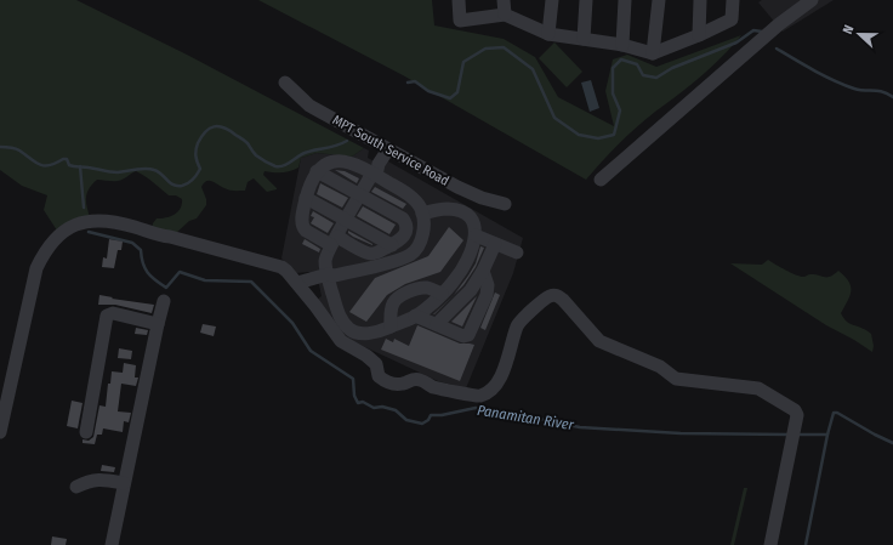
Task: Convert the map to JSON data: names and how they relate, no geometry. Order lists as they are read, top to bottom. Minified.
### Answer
{"streets":{"street":["MPT South Service Road"]},"water":["Panamitan River"],"north":"left"}
